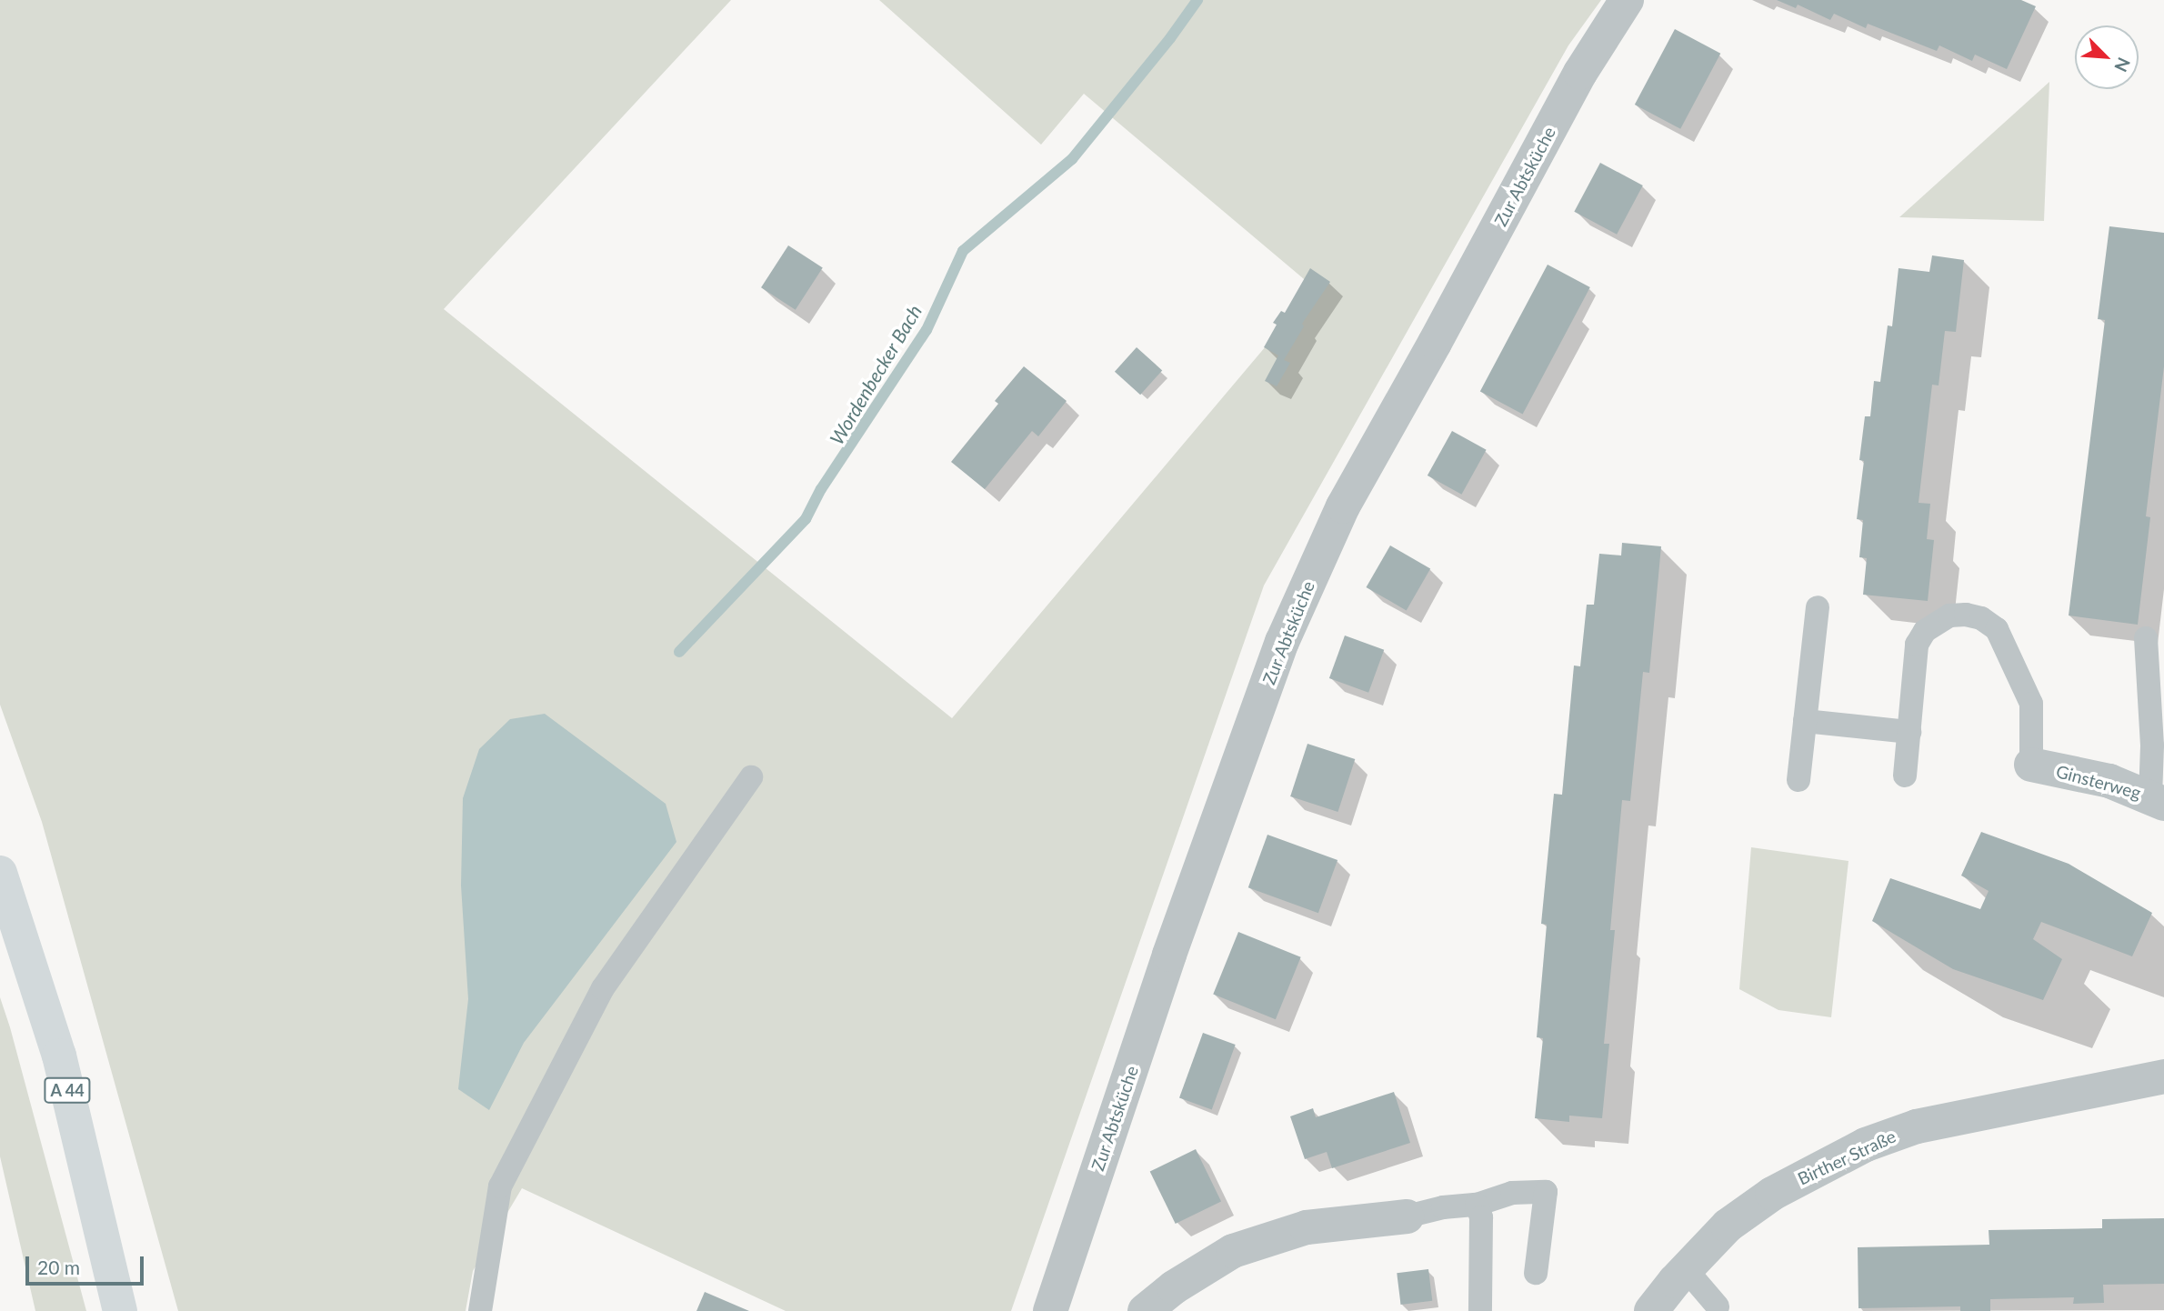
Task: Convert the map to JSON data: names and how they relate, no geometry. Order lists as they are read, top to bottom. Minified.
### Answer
{"streets":{"highway":["A 44"],"street":["Zur Abtsküche","Ginsterweg","Birther Straße"]},"water":["Wordenbecker Bach"],"scale_bar":"20 m","north":"bottom right"}
